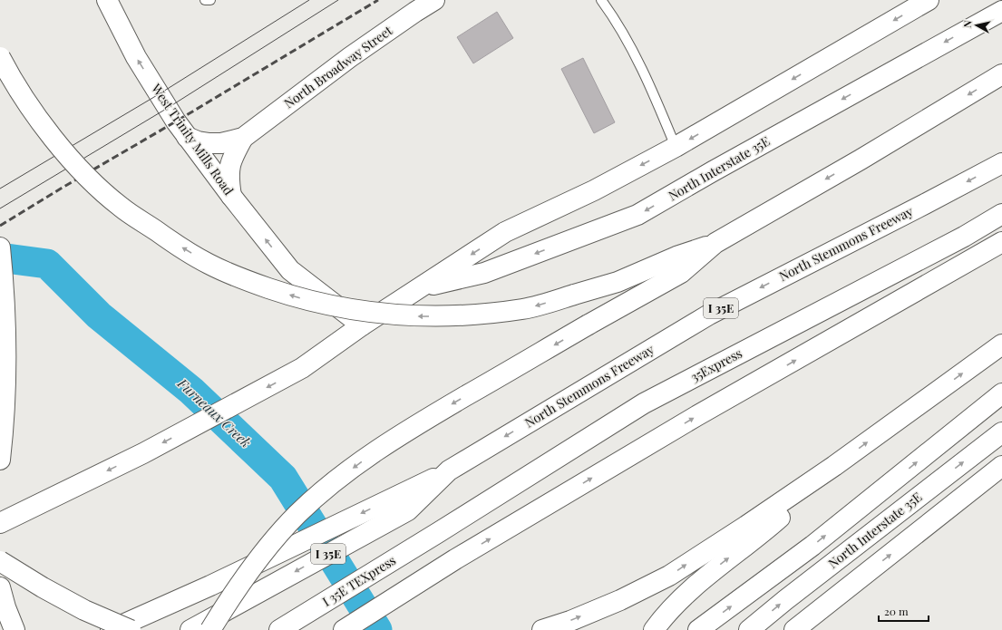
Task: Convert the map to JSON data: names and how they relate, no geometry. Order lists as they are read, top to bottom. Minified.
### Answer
{"streets":{"main road":["North Broadway Street","West Trinity Mills Road","North Interstate 35E","North Stemmons Freeway","I 35E","35Express","I 35E TEXpress"]},"crossings":[["North Broadway Street","West Trinity Mills Road"],["North Stemmons Freeway","I 35E"],["35Express","I 35E TEXpress"]],"one_way":["West Trinity Mills Road"],"water":["Furneaux Creek"],"scale_bar":"20 m","north":"left"}
